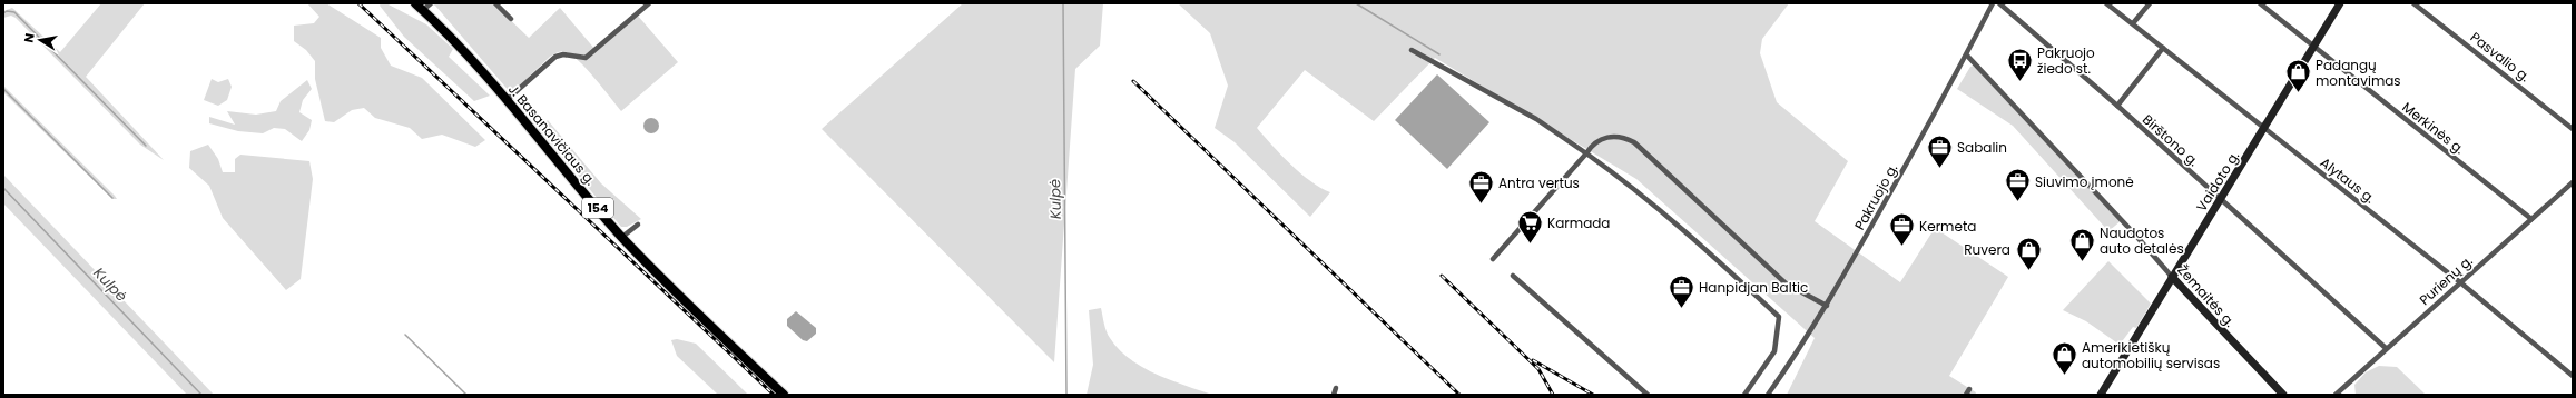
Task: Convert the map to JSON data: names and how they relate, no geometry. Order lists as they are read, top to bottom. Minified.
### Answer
{"streets":{"main road":["J. Basanavičiaus g.","Vaidoto g.","154","Žemaitės g."],"street":["Pasvalio g.","Merkinės g.","Birštono g.","Alytaus g.","Pakruojo g.","Purienų g."]},"crossings":[["Merkinės g.","Vaidoto g."],["Merkinės g.","Purienų g."],["Birštono g.","Vaidoto g."],["Birštono g.","Purienų g."],["Alytaus g.","Vaidoto g."],["Alytaus g.","Purienų g."],["Vaidoto g.","Žemaitės g."],["Pakruojo g.","Žemaitės g."]],"water":["Kulpė"],"places":{"bus stop":["Pakruojo žiedo st."],"shop":["Padangų montavimas","Naudotos auto detalės","Ruvera","Amerikietiškų automobilių servisas"],"office":["Sabalin","Siuvimo įmonė","Antra vertus","Kermeta","Hanpidjan Baltic"],"supermarket":["Karmada"]},"north":"left"}
